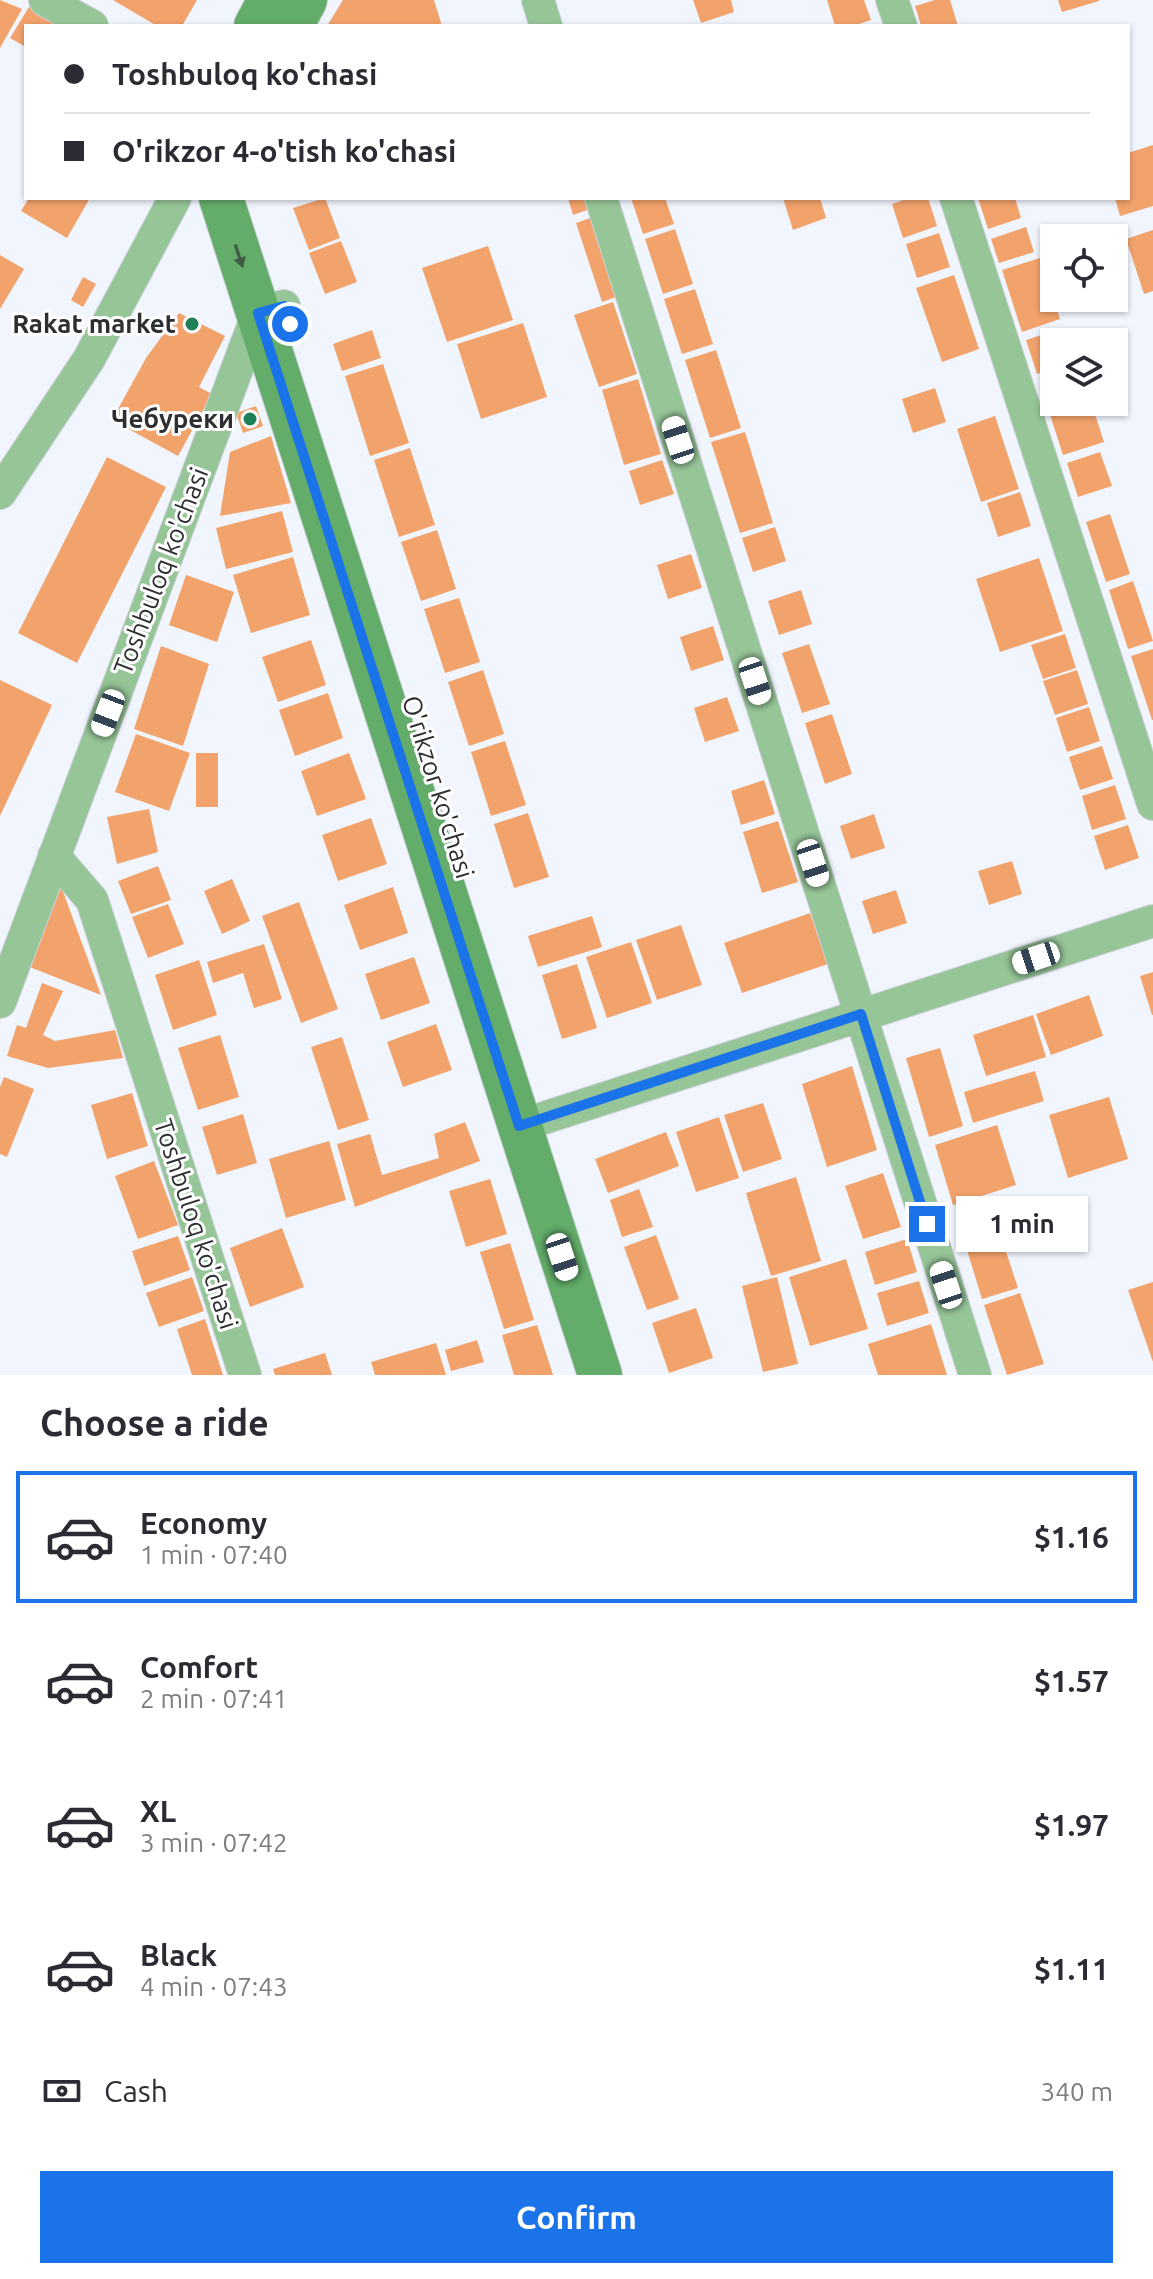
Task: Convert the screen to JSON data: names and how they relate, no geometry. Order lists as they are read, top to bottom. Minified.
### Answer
{"streets":{"main road":["O'rikzor ko'chasi"],"street":["Toshbuloq ko'chasi"]},"crossings":[["Toshbuloq ko'chasi","O'rikzor ko'chasi"]],"places":["Rakat market","Чебуреки"],"page":{"banner":["Toshbuloq ko'chasi","O'rikzor 4-o'tish ko'chasi"],"bubble":"1 min","heading":"Choose a ride","list":[{"name":"Economy","note":"1 min · 07:40","value":"$1.16"},{"name":"Comfort","note":"2 min · 07:41","value":"$1.57"},{"name":"XL","note":"3 min · 07:42","value":"$1.97"},{"name":"Black","note":"4 min · 07:43","value":"$1.11"}],"pay":["Cash","340 m"],"buttons":"Confirm"}}
